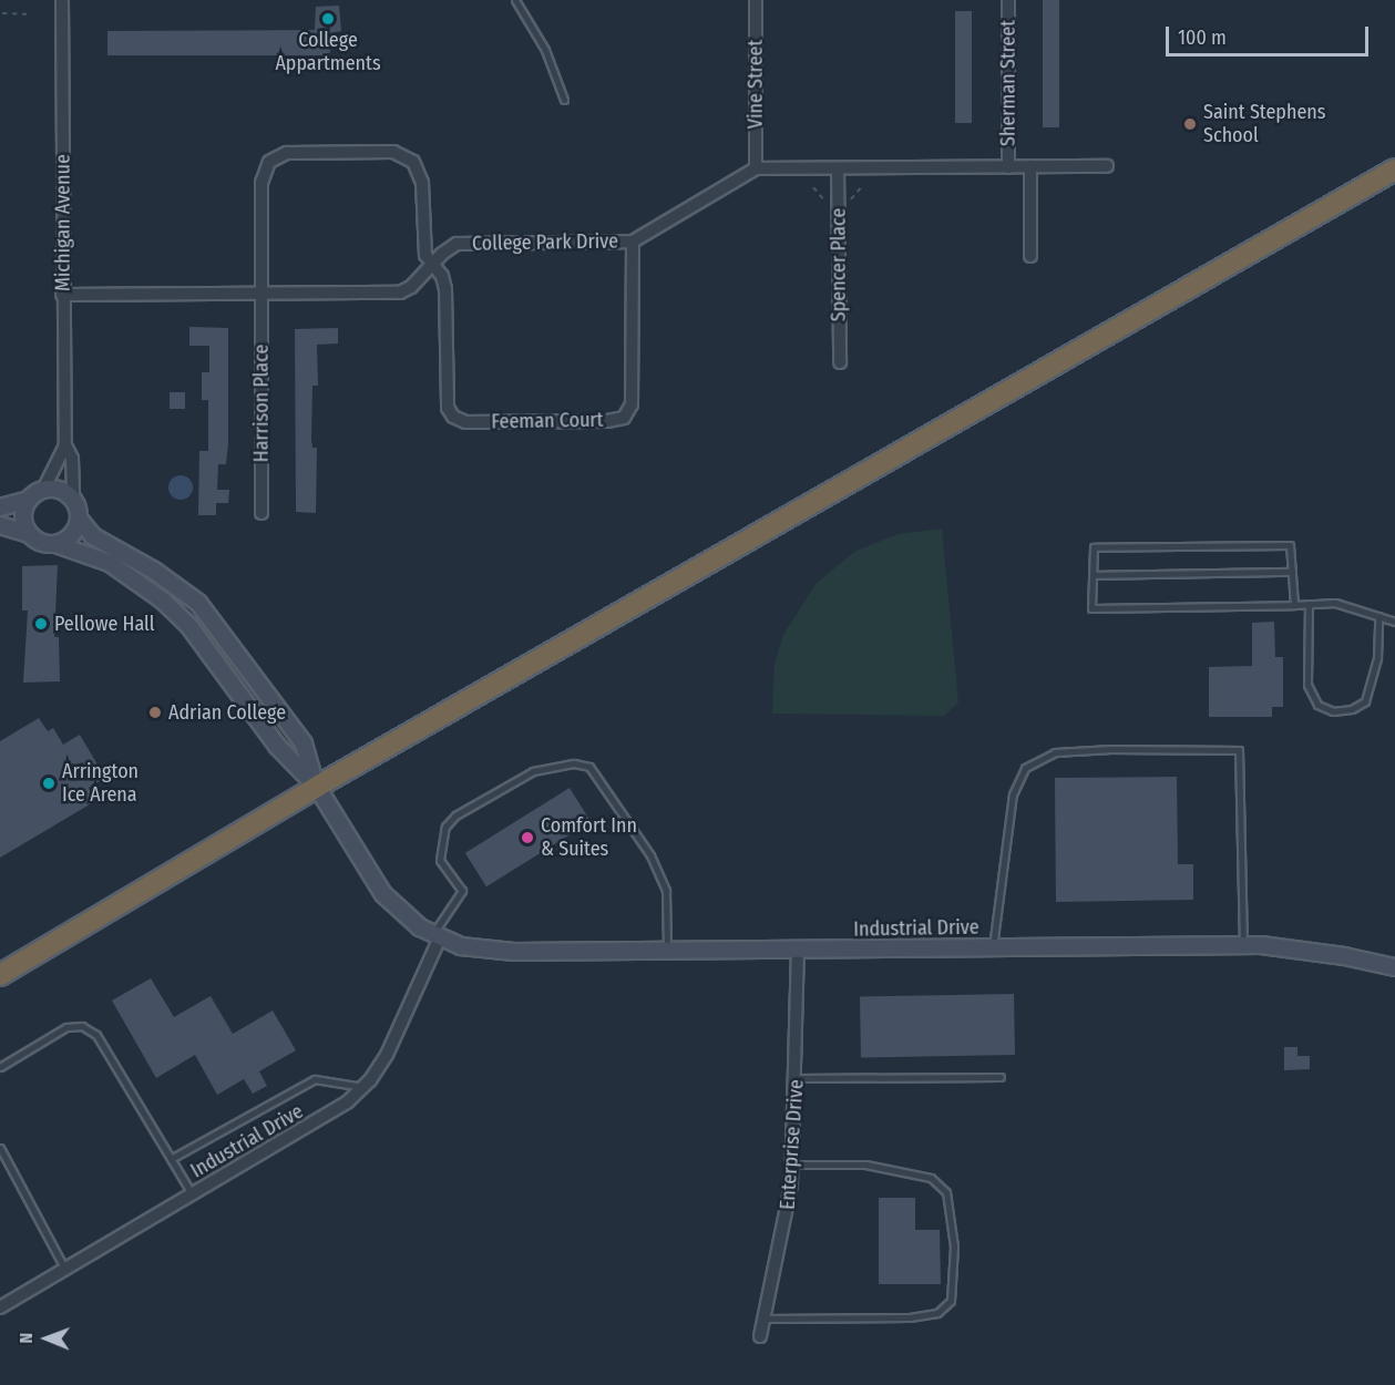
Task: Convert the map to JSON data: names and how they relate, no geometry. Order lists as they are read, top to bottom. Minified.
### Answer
{"streets":{"street":["Sherman Street","Vine Street","Michigan Avenue","College Park Drive","Spencer Place","Harrison Place","Feeman Court","Industrial Drive","Enterprise Drive"]},"crossings":[["Vine Street","College Park Drive"],["Michigan Avenue","College Park Drive"],["College Park Drive","Harrison Place"],["College Park Drive","Feeman Court"],["Harrison Place","Feeman Court"],["Industrial Drive","Enterprise Drive"]],"places":["College Appartments","Saint Stephens School","Pellowe Hall","Adrian College","Arrington Ice Arena","Comfort Inn & Suites"],"scale_bar":"100 m","north":"left"}
